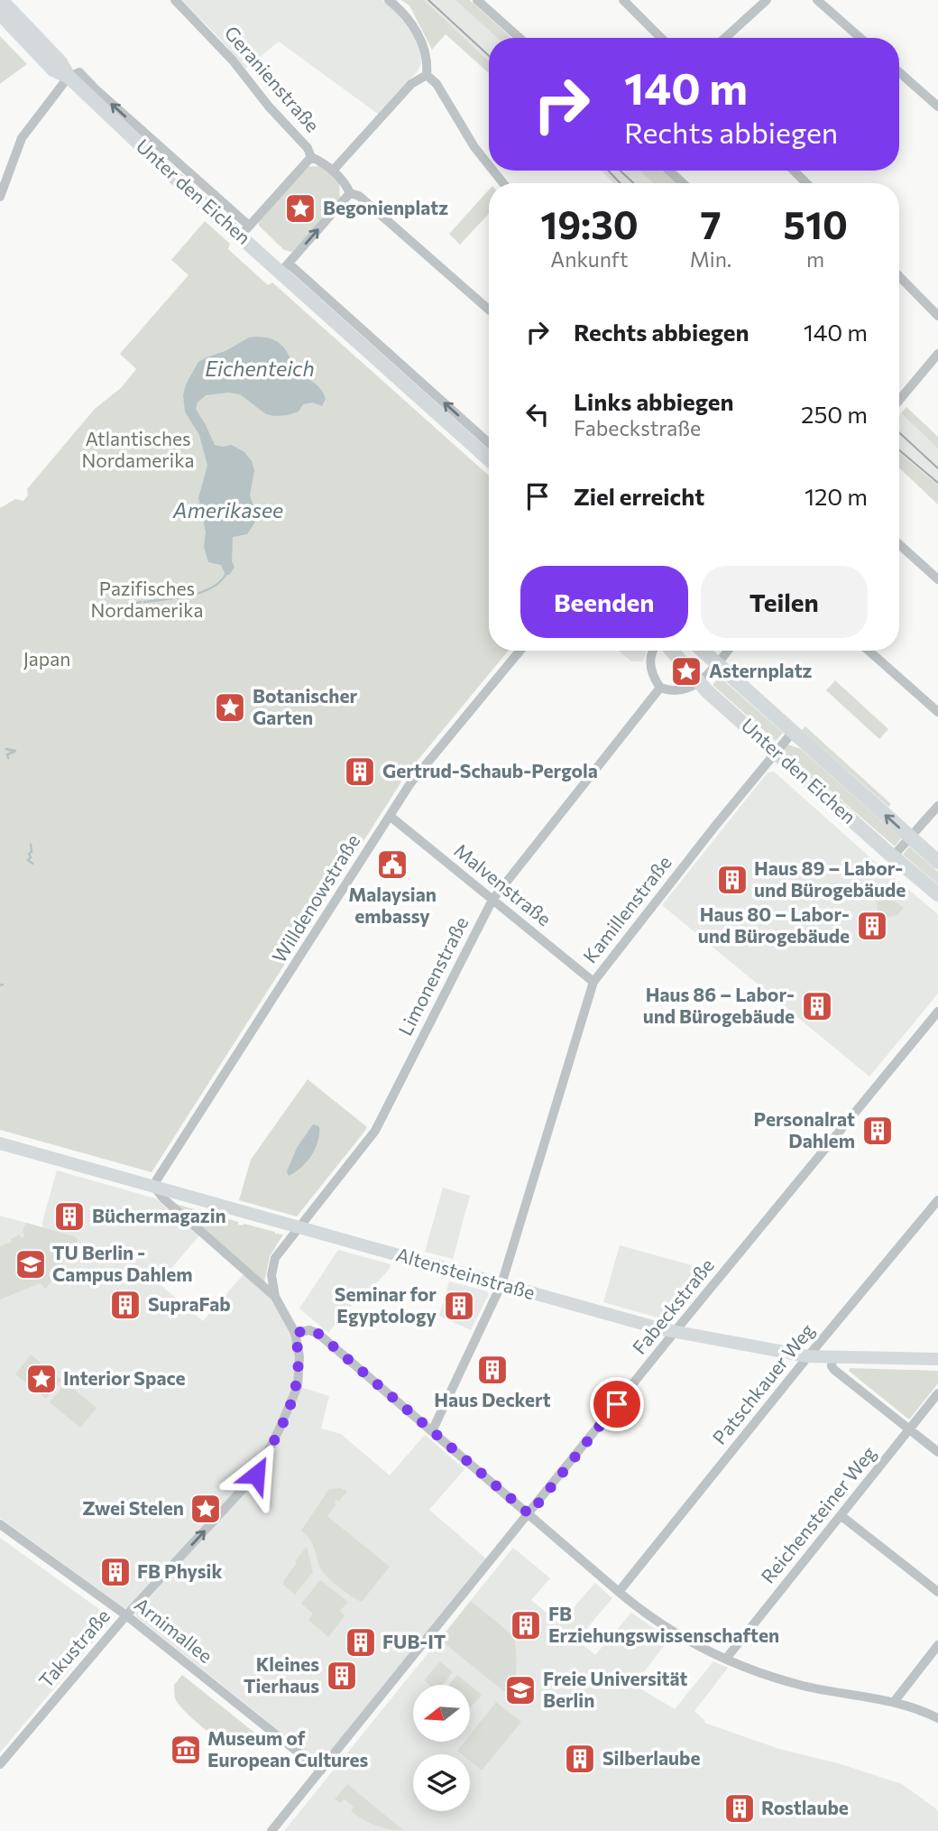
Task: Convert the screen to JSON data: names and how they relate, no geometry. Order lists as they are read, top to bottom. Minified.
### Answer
{"streets":{"main road":["Unter den Eichen","Altensteinstraße"],"street":["Geranienstraße","Malvenstraße","Willdenowstraße","Kamillenstraße","Limonenstraße","Fabeckstraße","Patschkauer Weg","Reichensteiner Weg","Arnimallee","Takustraße"]},"crossings":[["Unter den Eichen","Kamillenstraße"],["Malvenstraße","Willdenowstraße"],["Malvenstraße","Kamillenstraße"],["Malvenstraße","Limonenstraße"],["Willdenowstraße","Altensteinstraße"],["Kamillenstraße","Altensteinstraße"],["Limonenstraße","Altensteinstraße"],["Altensteinstraße","Fabeckstraße"],["Altensteinstraße","Patschkauer Weg"],["Fabeckstraße","Arnimallee"],["Arnimallee","Takustraße"]],"one_way":["Takustraße"],"water":["Eichenteich","Amerikasee"],"parks":["Atlantisches Nordamerika","Pazifisches Nordamerika","Japan"],"places":{"place":["Begonienplatz","Asternplatz","Botanischer Garten","Interior Space","Zwei Stelen"],"building":["Gertrud-Schaub-Pergola","Haus 89 – Labor- und Bürogebäude","Haus 80 – Labor- und Bürogebäude","Haus 86 – Labor- und Bürogebäude","Personalrat Dahlem","Büchermagazin","SupraFab","Seminar for Egyptology","Haus Deckert","FB Physik","FB Erziehungswissenschaften","FUB-IT","Kleines Tierhaus","Silberlaube","Rostlaube"],"public building":["Malaysian embassy"],"school or university":["TU Berlin - Campus Dahlem","Freie Universität Berlin"],"museum":["Museum of European Cultures"]},"north":"left","page":{"turn":["140 m","Rechts abbiegen"],"eta":["19:30","Ankunft","7","Min.","510","m"],"list":[{"name":"Rechts abbiegen","value":"140 m"},{"name":"Links abbiegen","note":"Fabeckstraße","value":"250 m"},{"name":"Ziel erreicht","value":"120 m"}],"buttons":["Beenden","Teilen"]}}
